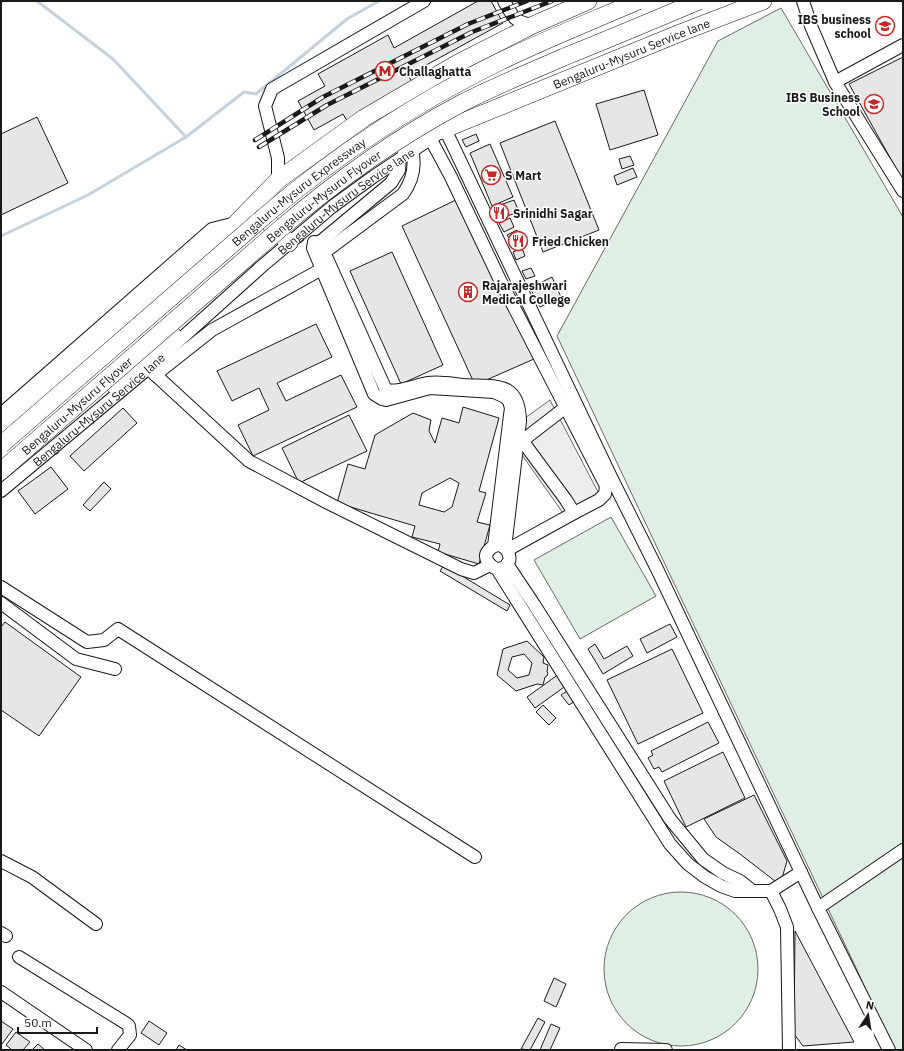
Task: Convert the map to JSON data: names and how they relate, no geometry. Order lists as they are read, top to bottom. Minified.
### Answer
{"streets":{"highway":["Bengaluru-Mysuru Service lane","Bengaluru-Mysuru Expressway","Bengaluru-Mysuru Flyover"]},"places":{"school or university":["IBS business school","IBS Business School"],"metro station":["Challaghatta"],"supermarket":["S Mart"],"restaurant":["Srinidhi Sagar","Fried Chicken"],"building":["Rajarajeshwari Medical College"]},"scale_bar":"50 m","north":"top"}
